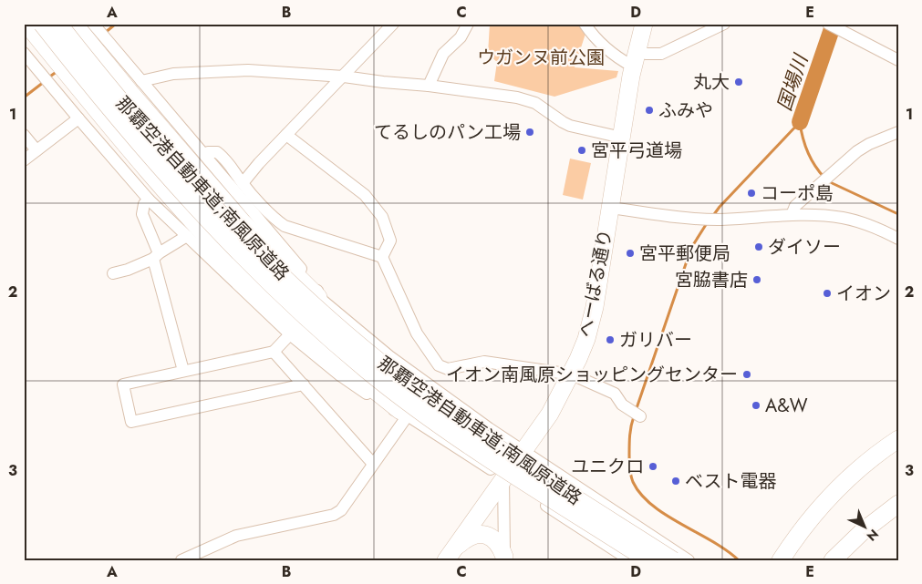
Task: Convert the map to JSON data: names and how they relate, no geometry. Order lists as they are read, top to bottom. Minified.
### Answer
{"streets":{"highway":["那覇空港自動車道;南風原道路","へーばる通り"]},"water":["国場川"],"parks":["ウガンヌ前公園"],"places":["丸大","ふみや","てるしのパン工場","宮平弓道場","コーポ島","ダイソー","宮平郵便局","宮脇書店","イオン","ガリバー","イオン南風原ショッピングセンター","A&W","ユニクロ","ベスト電器"],"north":"bottom right","grid":{"columns":["A","B","C","D","E"],"rows":["1","2","3"]}}
